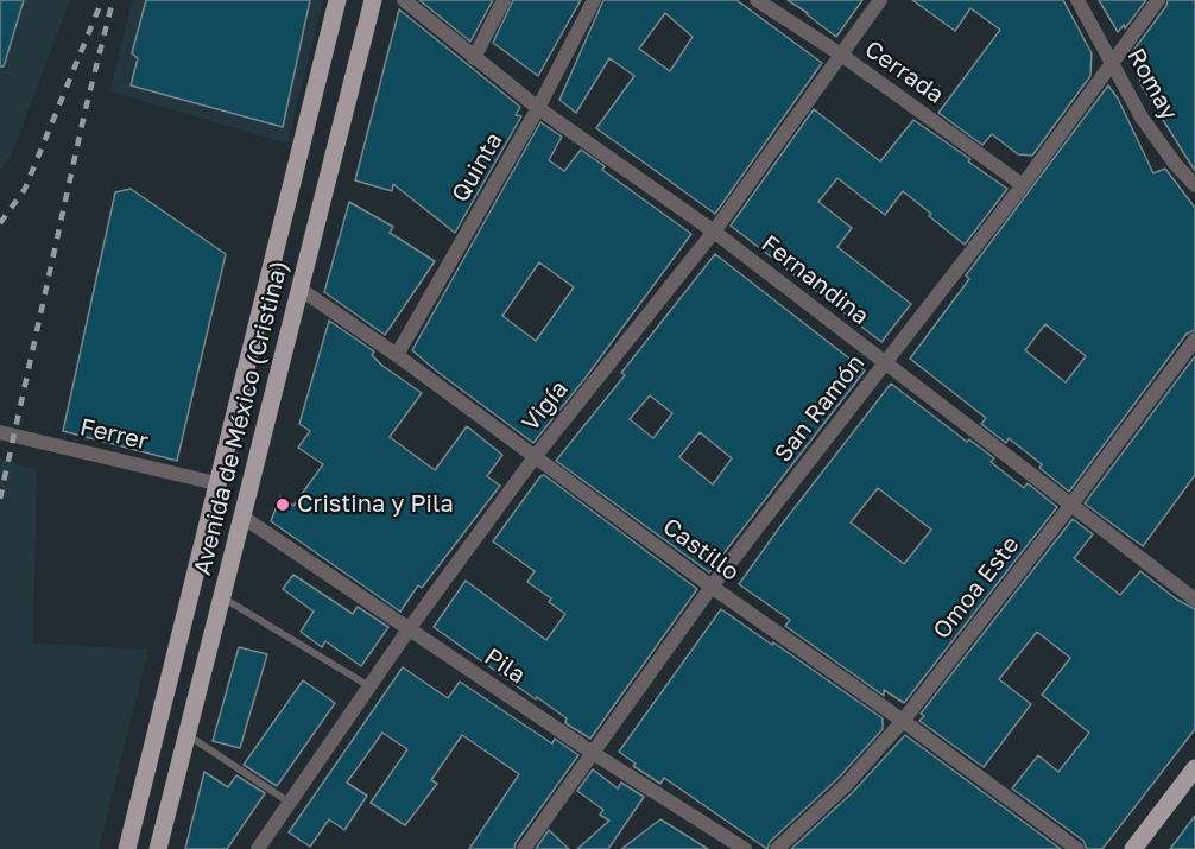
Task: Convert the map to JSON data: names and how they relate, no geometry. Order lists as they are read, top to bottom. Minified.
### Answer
{"streets":{"main road":["Avenida de México (Cristina)"],"street":["Cerrada","Romay","Quinta","Fernandina","Vigía","San Ramón","Ferrer","Castillo","Omoa Este","Pila"]},"crossings":[["Cerrada","Vigía"],["Cerrada","San Ramón"],["Romay","San Ramón"],["Quinta","Fernandina"],["Quinta","Castillo"],["Fernandina","Vigía"],["Fernandina","San Ramón"],["Fernandina","Omoa Este"],["Vigía","Castillo"],["Vigía","Pila"],["San Ramón","Castillo"],["San Ramón","Pila"],["Avenida de México (Cristina)","Ferrer"],["Avenida de México (Cristina)","Castillo"],["Avenida de México (Cristina)","Pila"],["Castillo","Omoa Este"]],"places":["Cristina y Pila"]}
